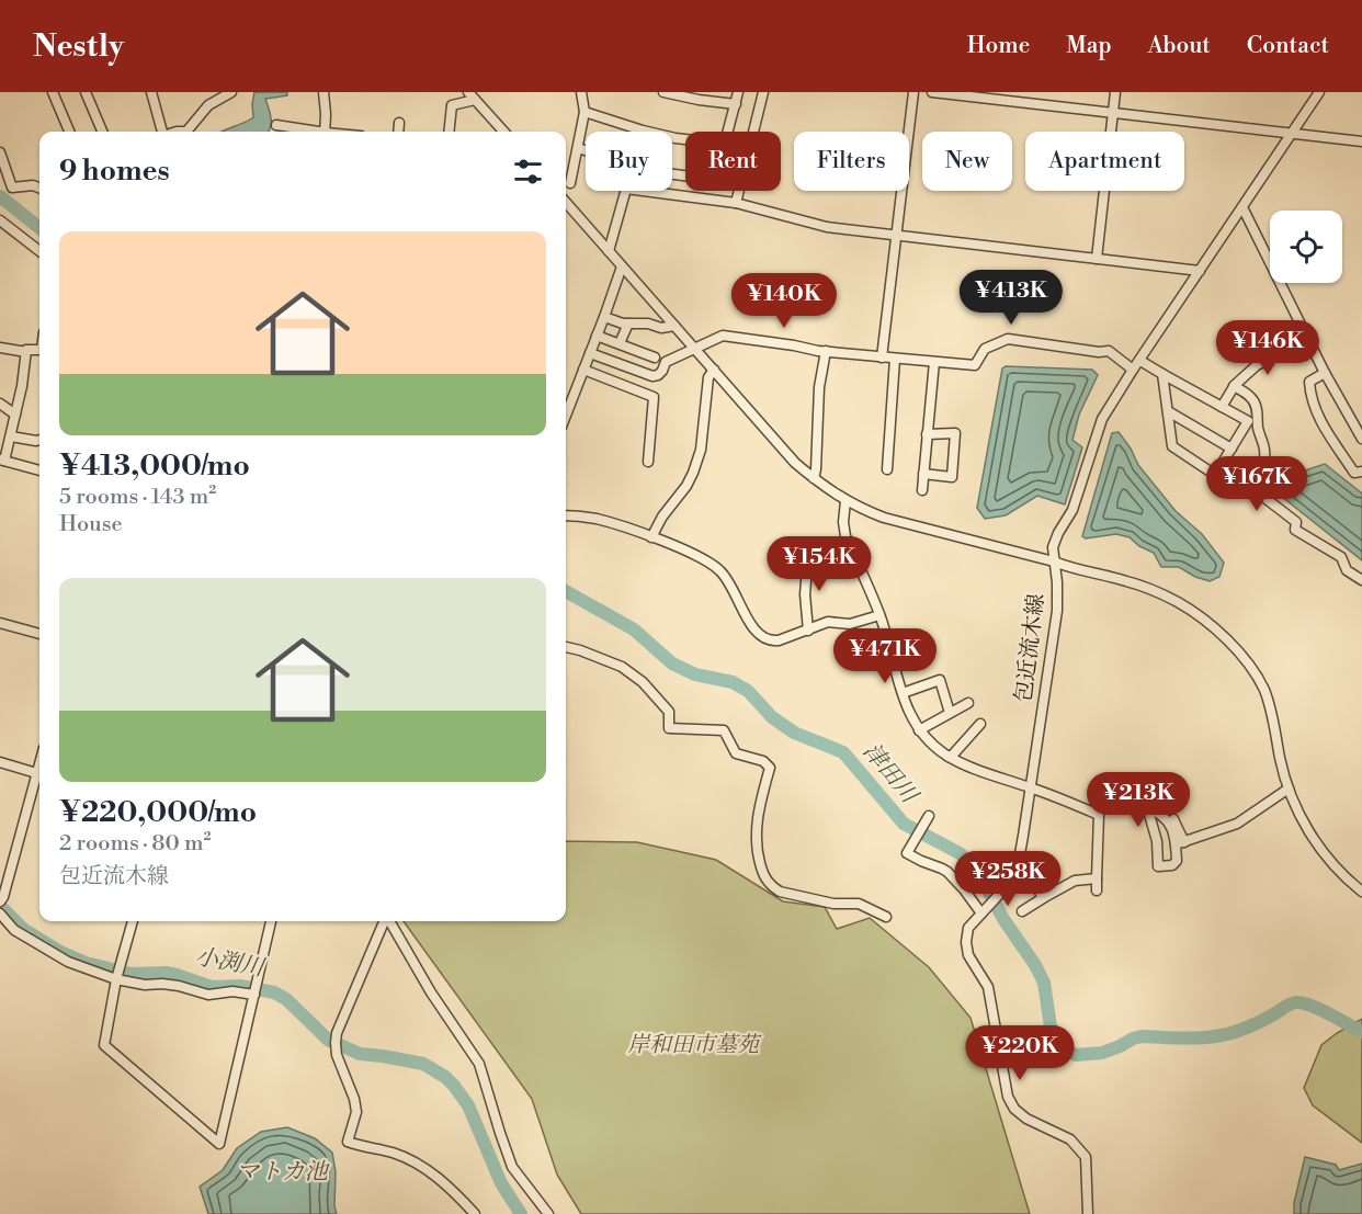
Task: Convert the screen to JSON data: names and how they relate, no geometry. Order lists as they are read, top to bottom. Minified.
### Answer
{"streets":{"street":["包近流木線"]},"water":["津田川","小渕川","マトカ池"],"parks":["岸和田市墓苑"],"page":{"header":"Nestly","nav":["Home","Map","About","Contact"],"chip":["Buy","Rent","Filters","New","Apartment"],"heading":"9 homes","list":[{"name":"¥413,000/mo","note":"5 rooms · 143 m² · House"},{"name":"¥220,000/mo","note":"2 rooms · 80 m² · 包近流木線"}],"price":["¥413K","¥140K","¥146K","¥167K","¥154K","¥471K","¥213K","¥258K","¥220K"]}}
